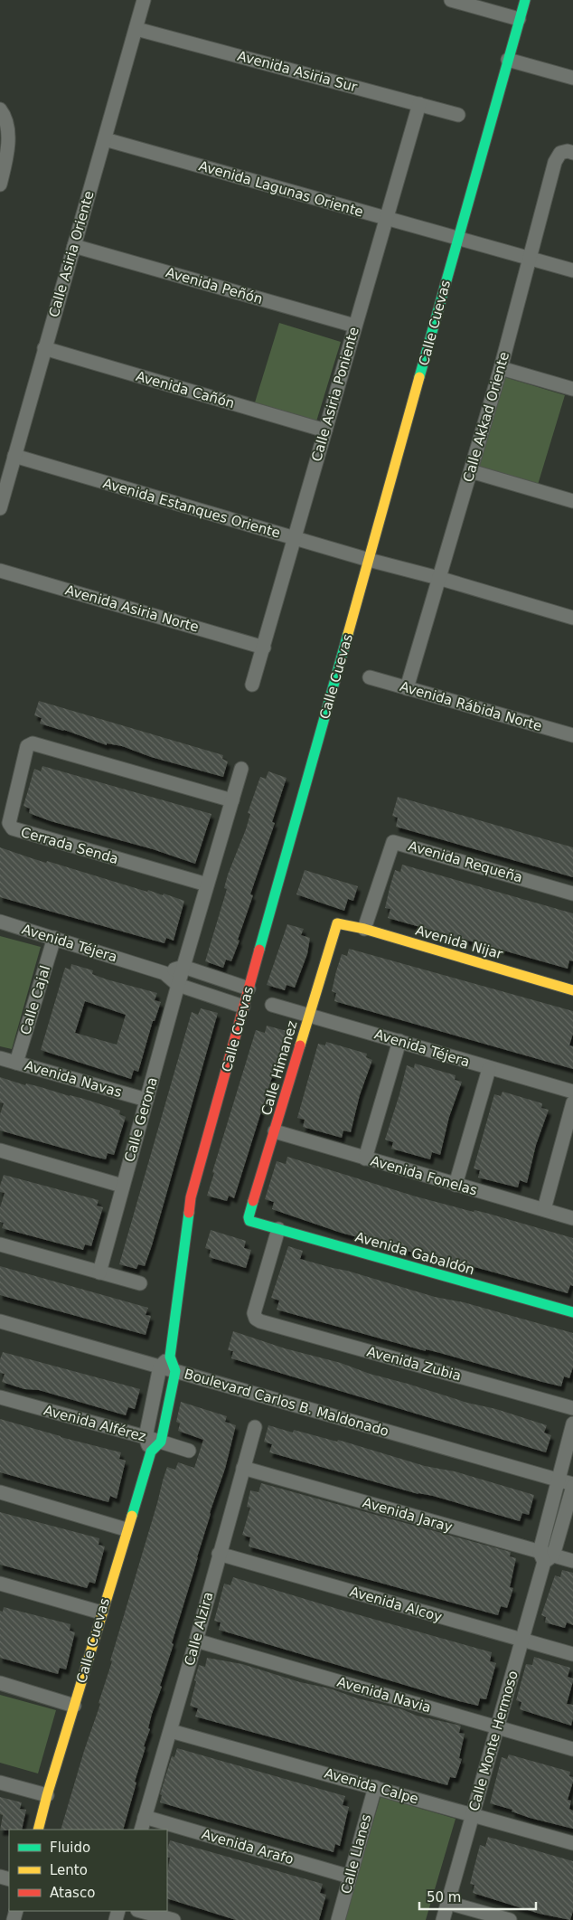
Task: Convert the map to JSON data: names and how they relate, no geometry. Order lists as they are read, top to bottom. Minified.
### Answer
{"streets":{"street":["Avenida Asiria Sur","Avenida Lagunas Oriente","Calle Asiria Oriente","Avenida Peñón","Calle Cuevas","Avenida Cañón","Calle Asiria Poniente","Calle Akkad Oriente","Avenida Estanques Oriente","Avenida Asiria Norte","Avenida Rábida Norte","Cerrada Senda","Avenida Requeña","Avenida Nijar","Avenida Téjera","Calle Cajal","Calle Himanez","Avenida Navas","Calle Gerona","Avenida Fonelas","Avenida Gabaldón","Avenida Zubia","Boulevard Carlos B. Maldonado","Avenida Alférez","Avenida Jaray","Avenida Alcoy","Calle Alzira","Avenida Navia","Calle Monte Hermoso","Avenida Calpe","Avenida Arafo","Calle Llanes"]},"crossings":[["Avenida Asiria Sur","Calle Asiria Oriente"],["Avenida Asiria Sur","Calle Asiria Poniente"],["Avenida Lagunas Oriente","Calle Asiria Oriente"],["Avenida Lagunas Oriente","Calle Cuevas"],["Avenida Lagunas Oriente","Calle Asiria Poniente"],["Avenida Lagunas Oriente","Calle Akkad Oriente"],["Calle Asiria Oriente","Avenida Peñón"],["Calle Asiria Oriente","Avenida Cañón"],["Calle Asiria Oriente","Avenida Estanques Oriente"],["Avenida Peñón","Calle Asiria Poniente"],["Calle Cuevas","Avenida Estanques Oriente"],["Calle Cuevas","Avenida Téjera"],["Calle Cuevas","Boulevard Carlos B. Maldonado"],["Calle Cuevas","Avenida Alférez"],["Avenida Cañón","Calle Asiria Poniente"],["Calle Asiria Poniente","Avenida Estanques Oriente"],["Calle Asiria Poniente","Avenida Asiria Norte"],["Calle Akkad Oriente","Avenida Estanques Oriente"],["Calle Akkad Oriente","Avenida Rábida Norte"],["Avenida Requeña","Avenida Nijar"],["Avenida Nijar","Calle Himanez"],["Avenida Téjera","Calle Cajal"],["Avenida Téjera","Calle Himanez"],["Avenida Téjera","Calle Gerona"],["Calle Cajal","Avenida Navas"],["Calle Himanez","Avenida Fonelas"],["Calle Himanez","Avenida Gabaldón"],["Avenida Navas","Calle Gerona"],["Avenida Gabaldón","Avenida Zubia"],["Boulevard Carlos B. Maldonado","Calle Monte Hermoso"],["Avenida Jaray","Calle Alzira"],["Avenida Jaray","Calle Monte Hermoso"],["Avenida Alcoy","Calle Alzira"],["Avenida Alcoy","Calle Monte Hermoso"],["Calle Alzira","Avenida Navia"],["Calle Alzira","Avenida Calpe"],["Calle Alzira","Avenida Arafo"],["Avenida Navia","Calle Monte Hermoso"],["Calle Monte Hermoso","Avenida Calpe"],["Avenida Calpe","Calle Llanes"],["Avenida Arafo","Calle Llanes"]],"legend":["Fluido","Lento","Atasco"],"scale_bar":"50 m"}
